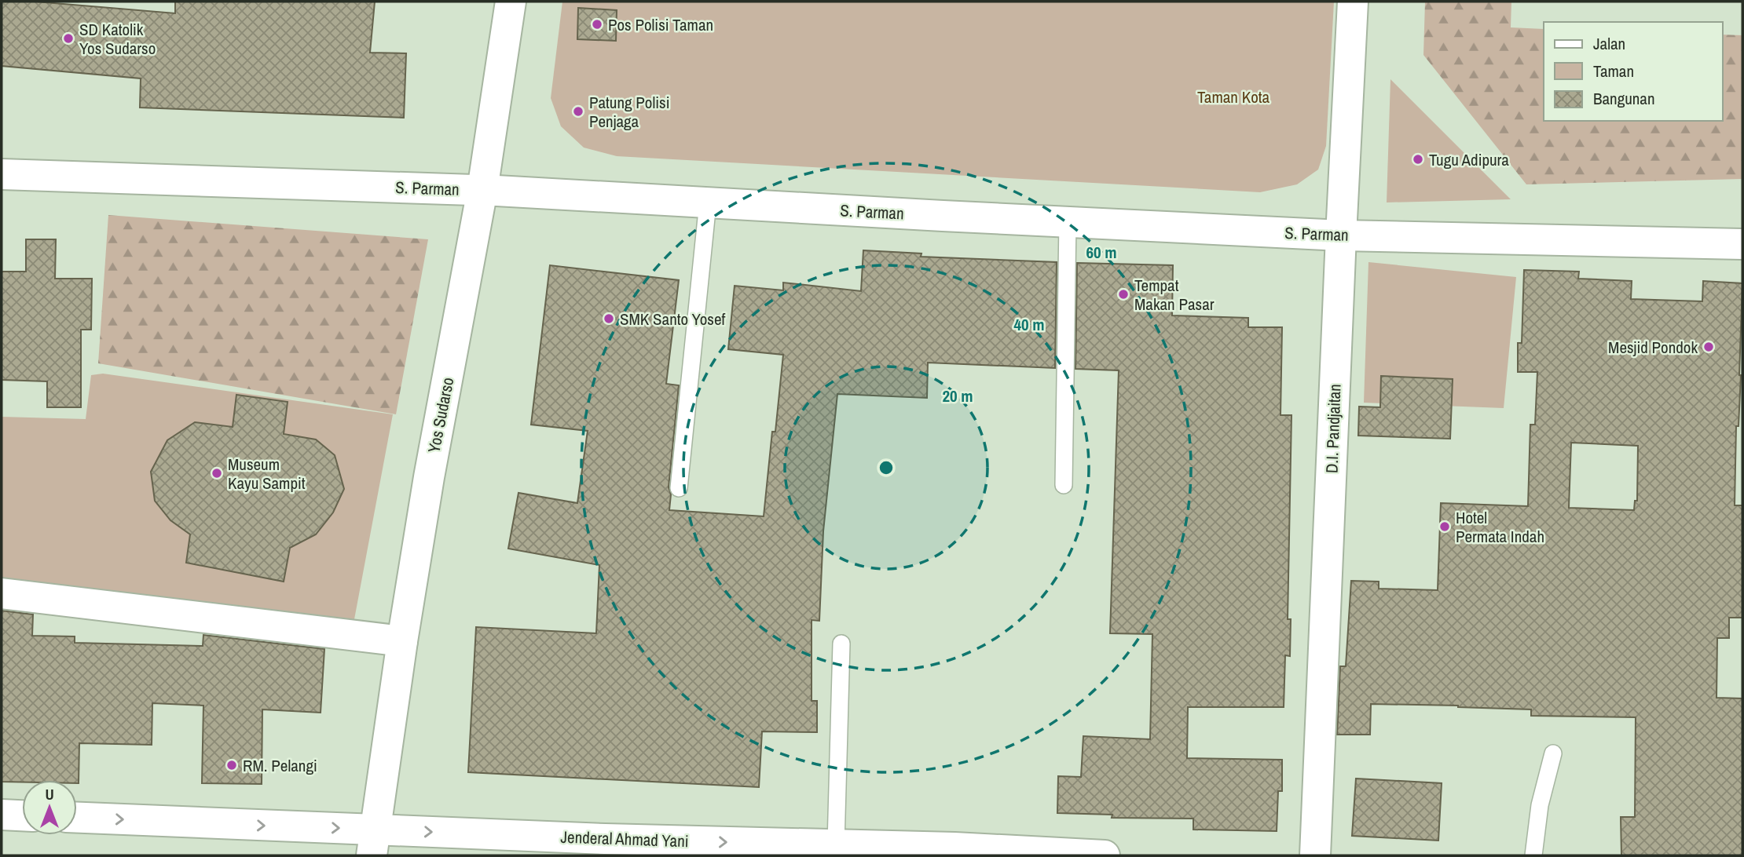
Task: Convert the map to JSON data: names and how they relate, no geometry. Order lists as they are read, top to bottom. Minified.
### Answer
{"streets":{"main road":["S. Parman","Yos Sudarso","D.I. Pandjaitan","Jenderal Ahmad Yani"]},"crossings":[["S. Parman","Yos Sudarso"],["S. Parman","D.I. Pandjaitan"],["Yos Sudarso","Jenderal Ahmad Yani"]],"parks":["Taman Kota"],"places":["Pos Polisi Taman","SD Katolik Yos Sudarso","Patung Polisi Penjaga","Tugu Adipura","Tempat Makan Pasar","SMK Santo Yosef","Mesjid Pondok","Museum Kayu Sampit","Hotel Permata Indah","RM. Pelangi"],"legend":["Jalan","Taman","Bangunan"],"north":"top","rings":["60 m","40 m","20 m"]}
